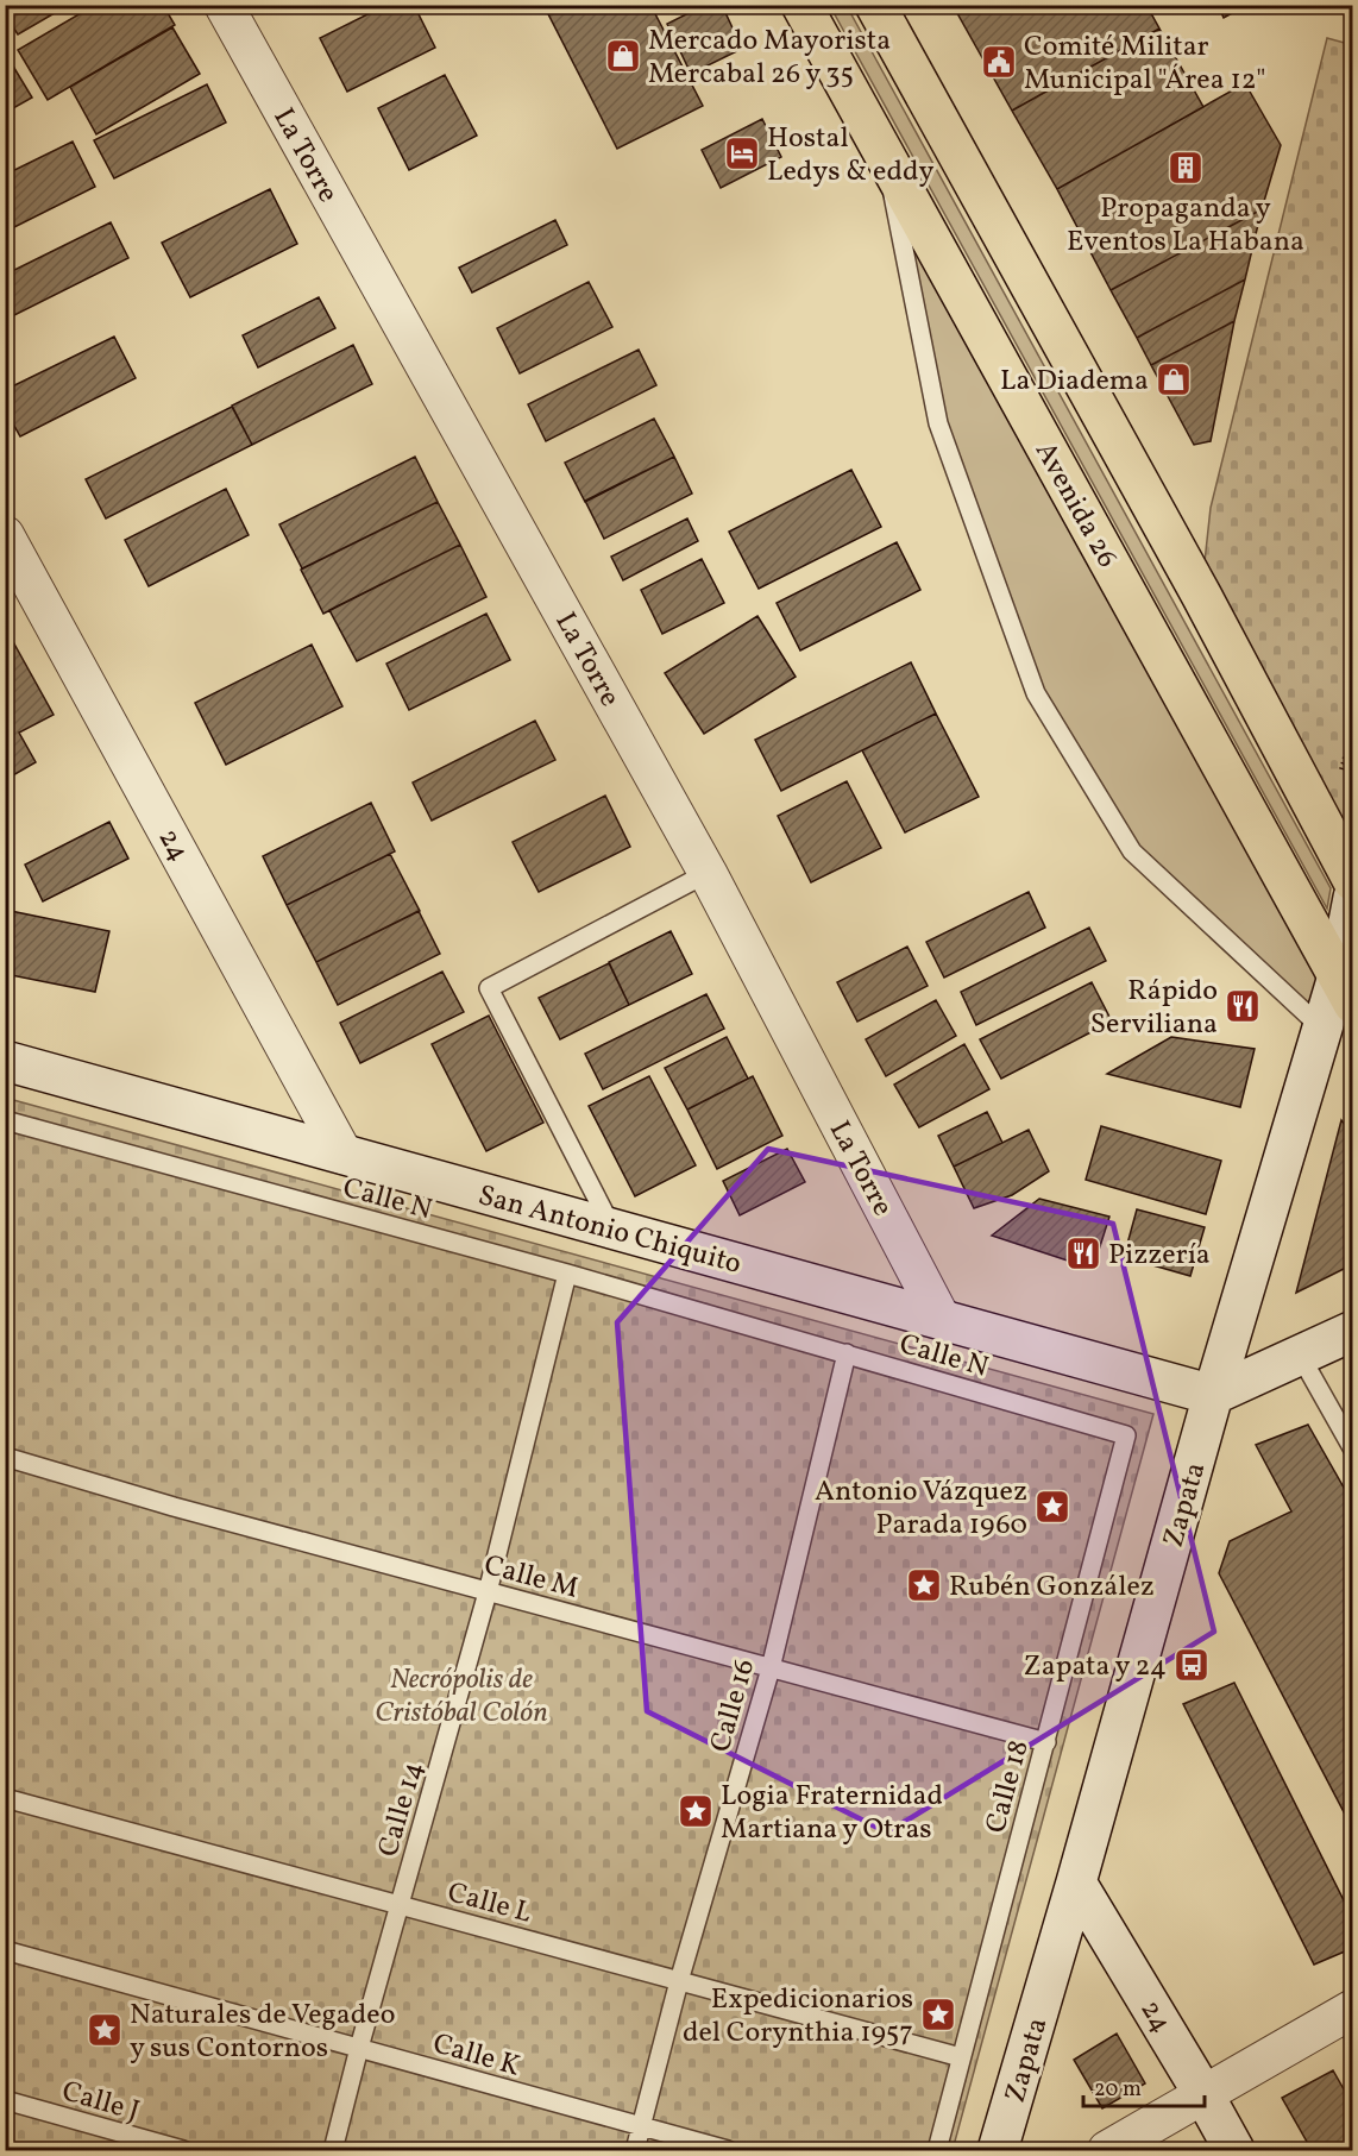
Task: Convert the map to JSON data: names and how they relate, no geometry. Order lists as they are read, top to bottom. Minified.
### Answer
{"streets":{"main road":["Avenida 26","24","San Antonio Chiquito","Zapata"],"street":["La Torre"],"lane":["Calle N","Calle M","Calle 16","Calle 18","Calle 14","Calle L","Calle K","Calle J"]},"crossings":[["La Torre","San Antonio Chiquito"],["Avenida 26","Zapata"],["24","San Antonio Chiquito"],["24","Zapata"],["Calle N","Calle 16"],["Calle N","Calle 18"],["Calle N","Calle 14"],["San Antonio Chiquito","Zapata"],["Calle M","Calle 16"],["Calle M","Calle 18"],["Calle M","Calle 14"],["Calle 16","Calle L"],["Calle 16","Calle K"],["Calle 18","Calle L"],["Calle 14","Calle L"],["Calle 14","Calle K"]],"parks":["Necrópolis de Cristóbal Colón"],"places":{"shop":["Mercado Mayorista Mercabal 26 y 35","La Diadema"],"public building":["Comité Militar Municipal \"Área 12\""],"hotel":["Hostal Ledys & eddy"],"building":["Propaganda y Eventos La Habana"],"restaurant":["Rápido Serviliana","Pizzería"],"place":["Antonio Vázquez Parada 1960","Rubén González","Logia Fraternidad Martiana y Otras","Expedicionarios del Corynthia 1957","Naturales de Vegadeo y sus Contornos"],"bus stop":["Zapata y 24"]},"scale_bar":"20 m"}
